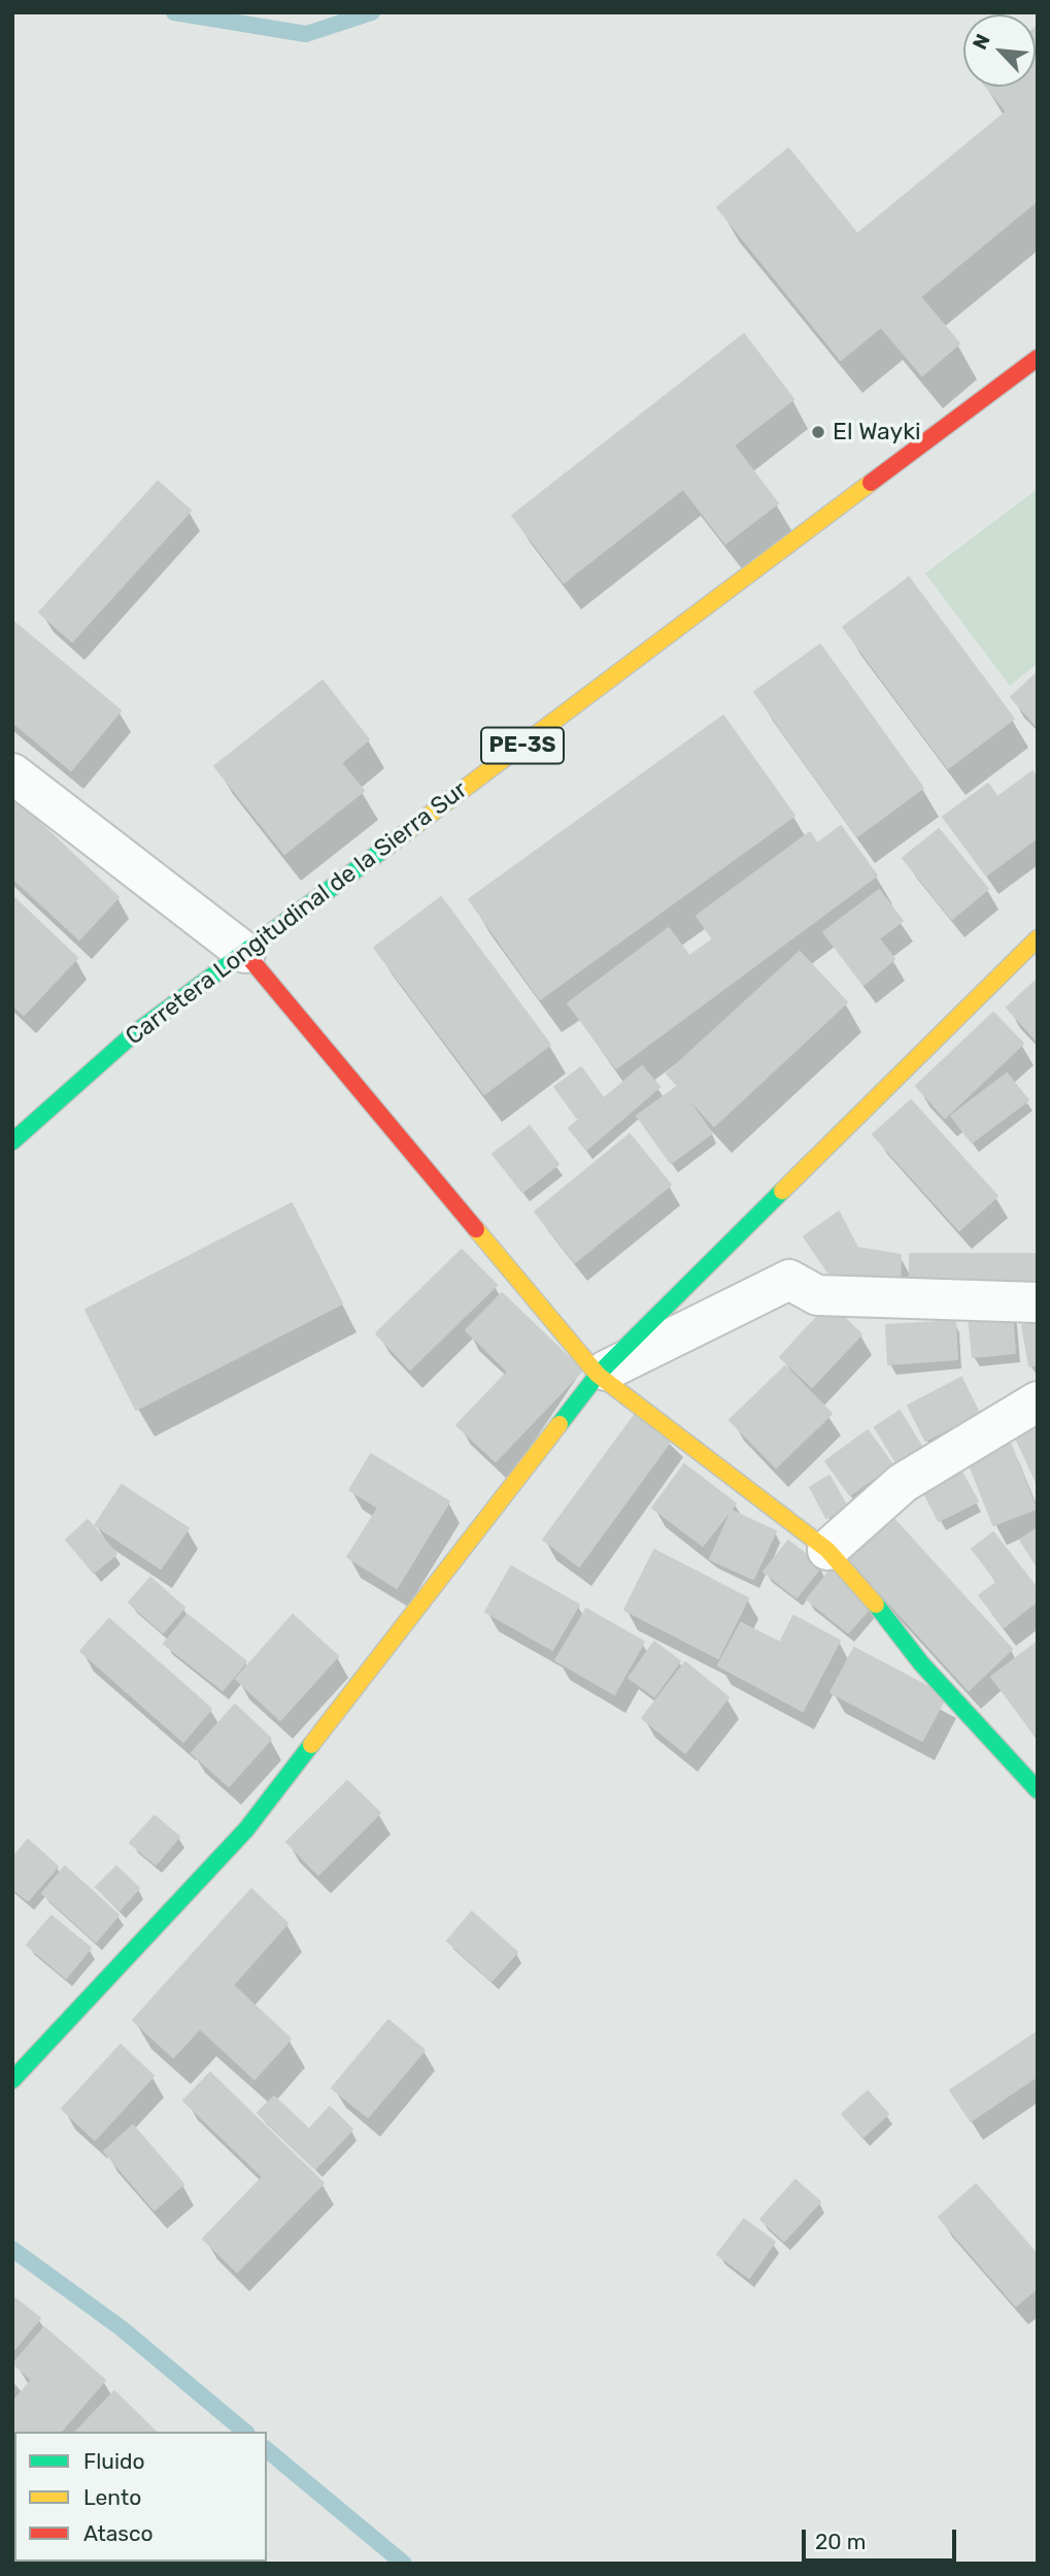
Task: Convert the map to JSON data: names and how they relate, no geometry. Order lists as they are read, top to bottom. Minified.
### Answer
{"streets":{"main road":["PE-3S","Carretera Longitudinal de la Sierra Sur"]},"places":["El Wayki"],"legend":["Fluido","Lento","Atasco"],"scale_bar":"20 m","north":"top left"}
